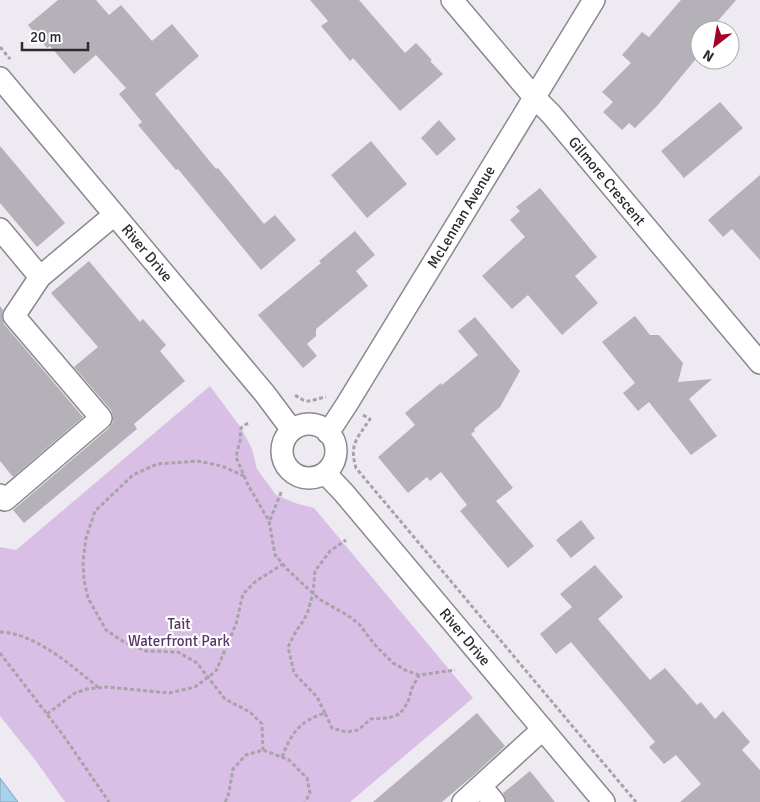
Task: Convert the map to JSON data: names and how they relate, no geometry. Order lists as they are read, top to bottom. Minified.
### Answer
{"streets":{"street":["Gilmore Crescent","McLennan Avenue","River Drive"]},"crossings":[["Gilmore Crescent","McLennan Avenue"],["McLennan Avenue","River Drive"]],"parks":["Tait Waterfront Park"],"scale_bar":"20 m","north":"bottom left"}
